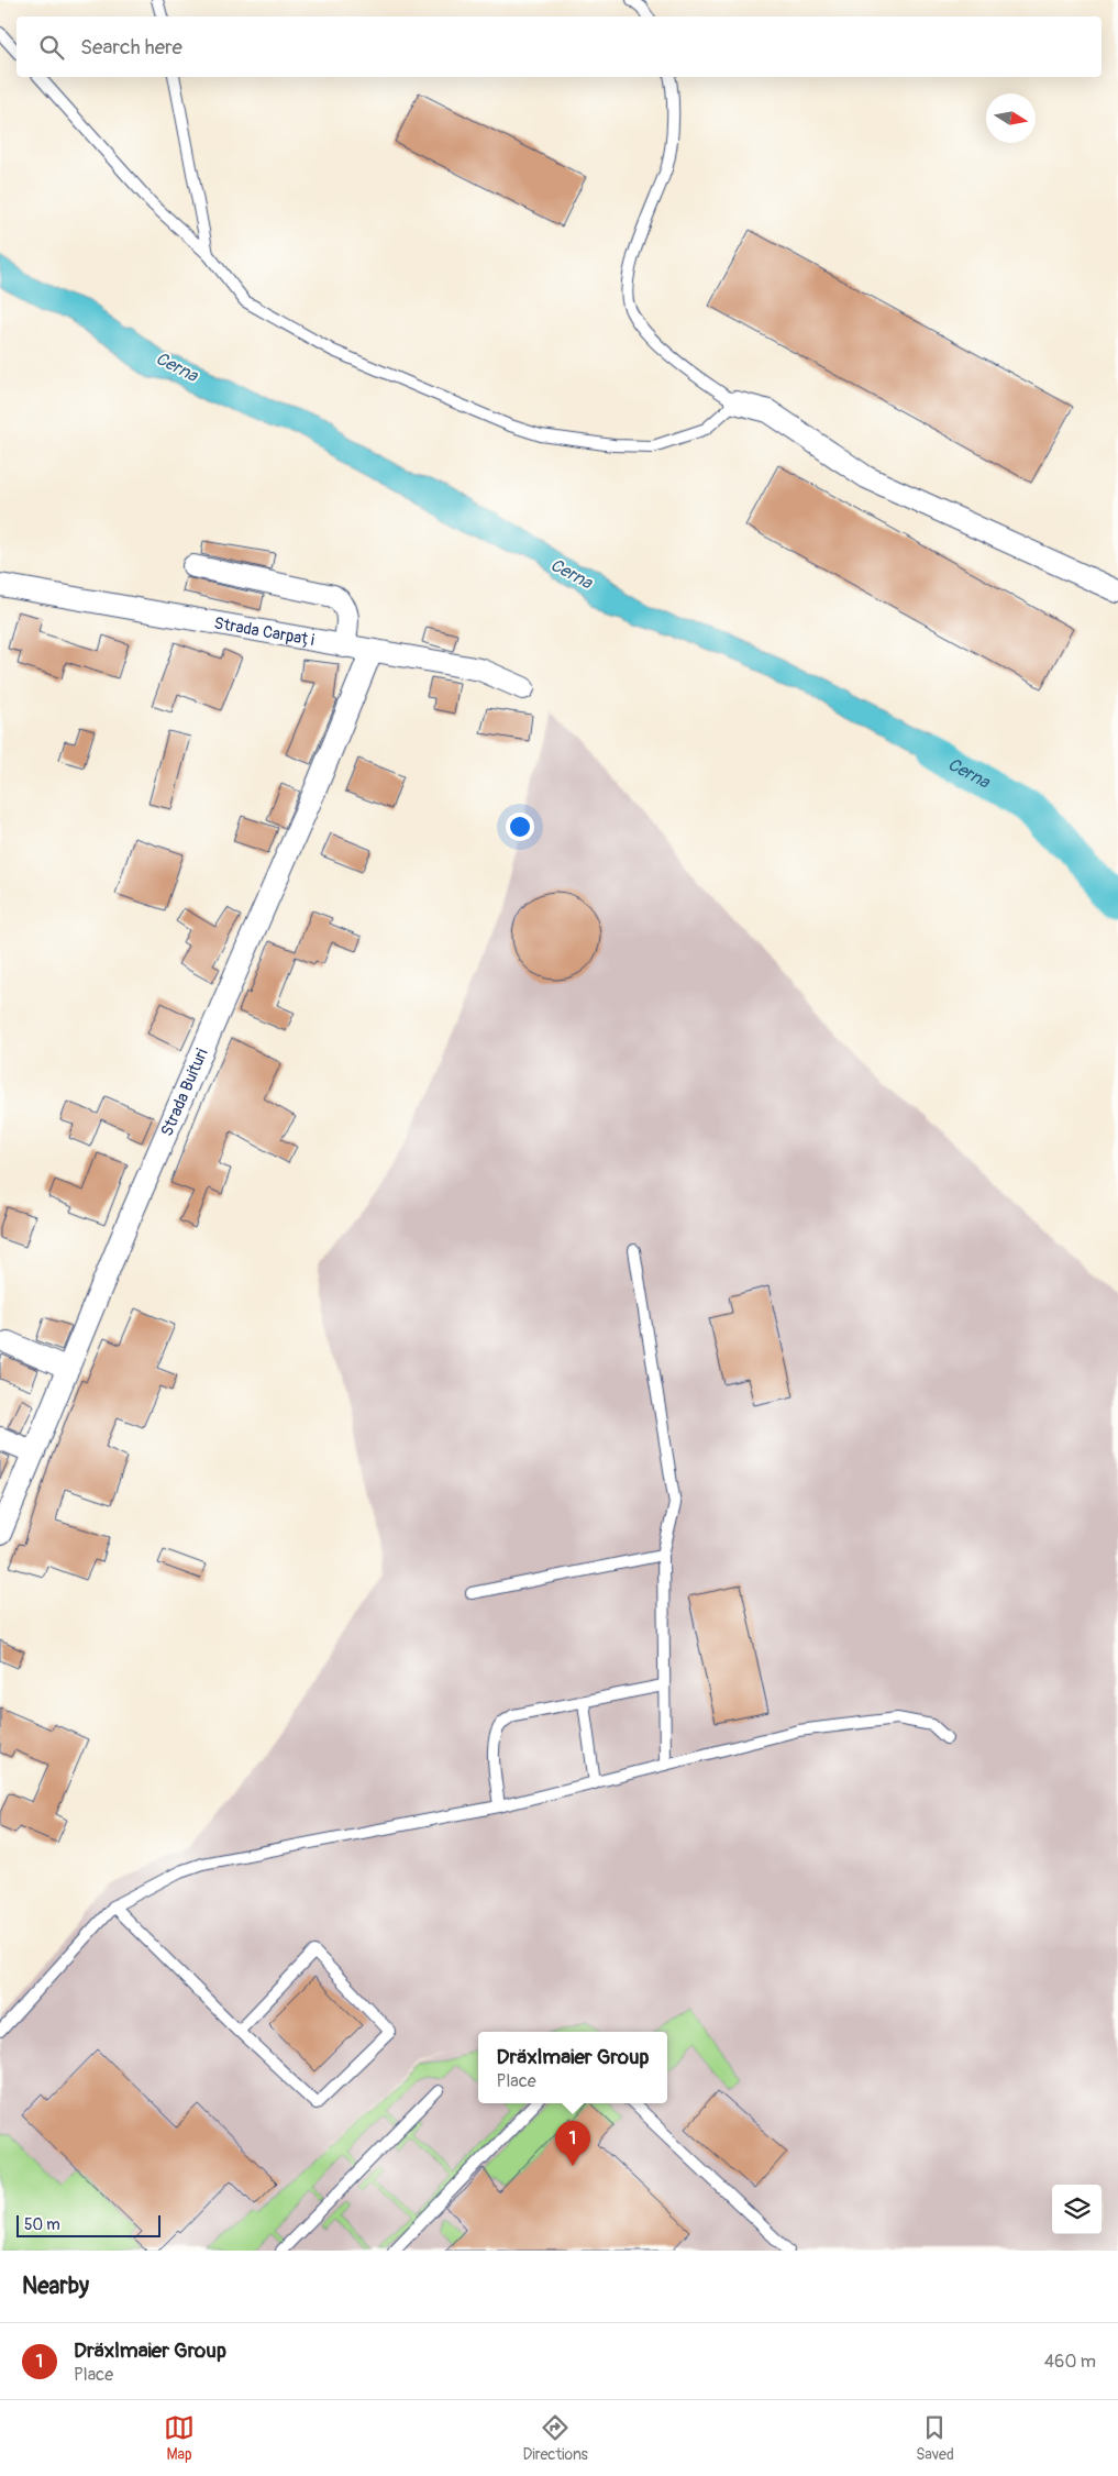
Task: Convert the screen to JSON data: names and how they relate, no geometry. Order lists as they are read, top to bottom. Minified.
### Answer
{"streets":{"street":["Strada Carpați","Strada Buituri"]},"crossings":[["Strada Carpați","Strada Buituri"]],"water":["Cerna"],"scale_bar":"50 m","north":"right","page":{"search":"Search here","popup":["Dräxlmaier Group","Place"],"pins":"1","scale":"50 m","heading":"Nearby","list":[{"mark":"1","name":"Dräxlmaier Group","note":"Place","value":"460 m"}],"nav":["Map","Directions","Saved"]}}
